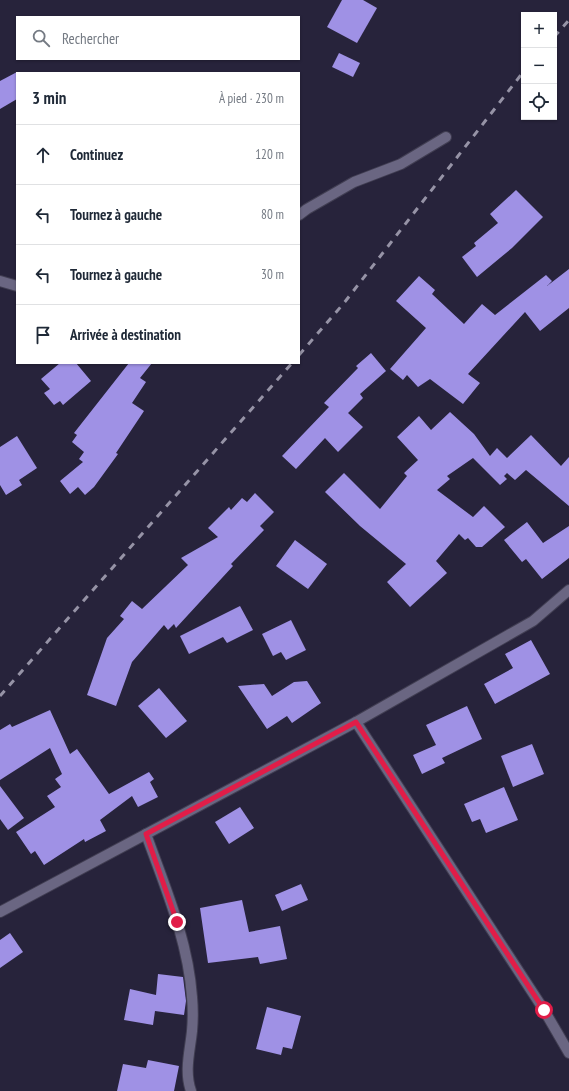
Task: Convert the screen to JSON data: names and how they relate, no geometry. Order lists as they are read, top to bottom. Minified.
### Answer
{"page":{"map_buttons":["+","−"],"search":"Rechercher","heading":["3 min","À pied · 230 m"],"list":[["Continuez","120 m"],["Tournez à gauche","80 m"],["Tournez à gauche","30 m"],"Arrivée à destination"]}}
